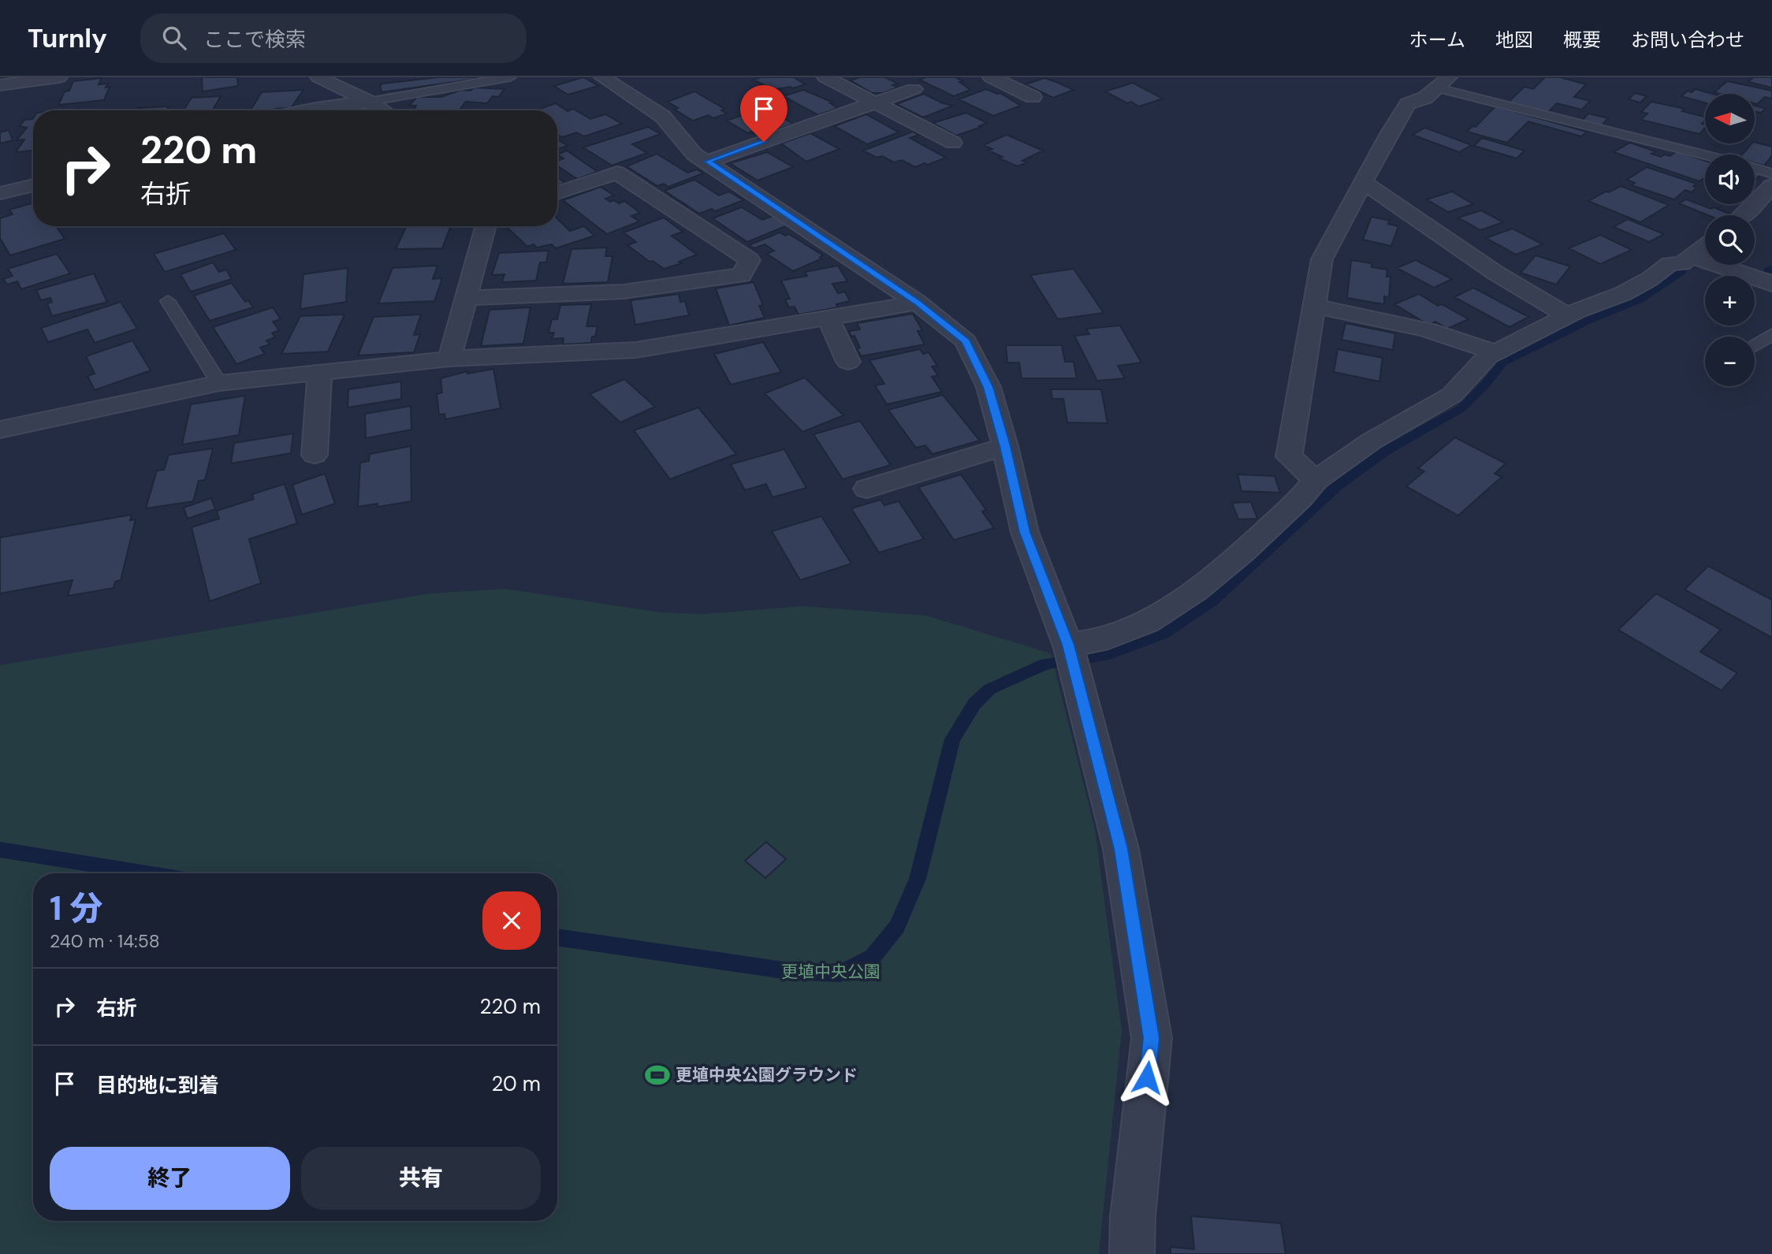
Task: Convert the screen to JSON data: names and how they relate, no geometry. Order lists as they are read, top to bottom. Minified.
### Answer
{"parks":["更埴中央公園"],"places":{"sports":["更埴中央公園グラウンド"]},"north":"left","page":{"header":"Turnly","search":"ここで検索","nav":["ホーム","地図","概要","お問い合わせ"],"map_buttons":["+","−"],"turn":["220 m","右折"],"heading":["1 分","240 m · 14:58"],"list":[{"name":"右折","value":"220 m"},{"name":"目的地に到着","value":"20 m"}],"buttons":["終了","共有"]}}
